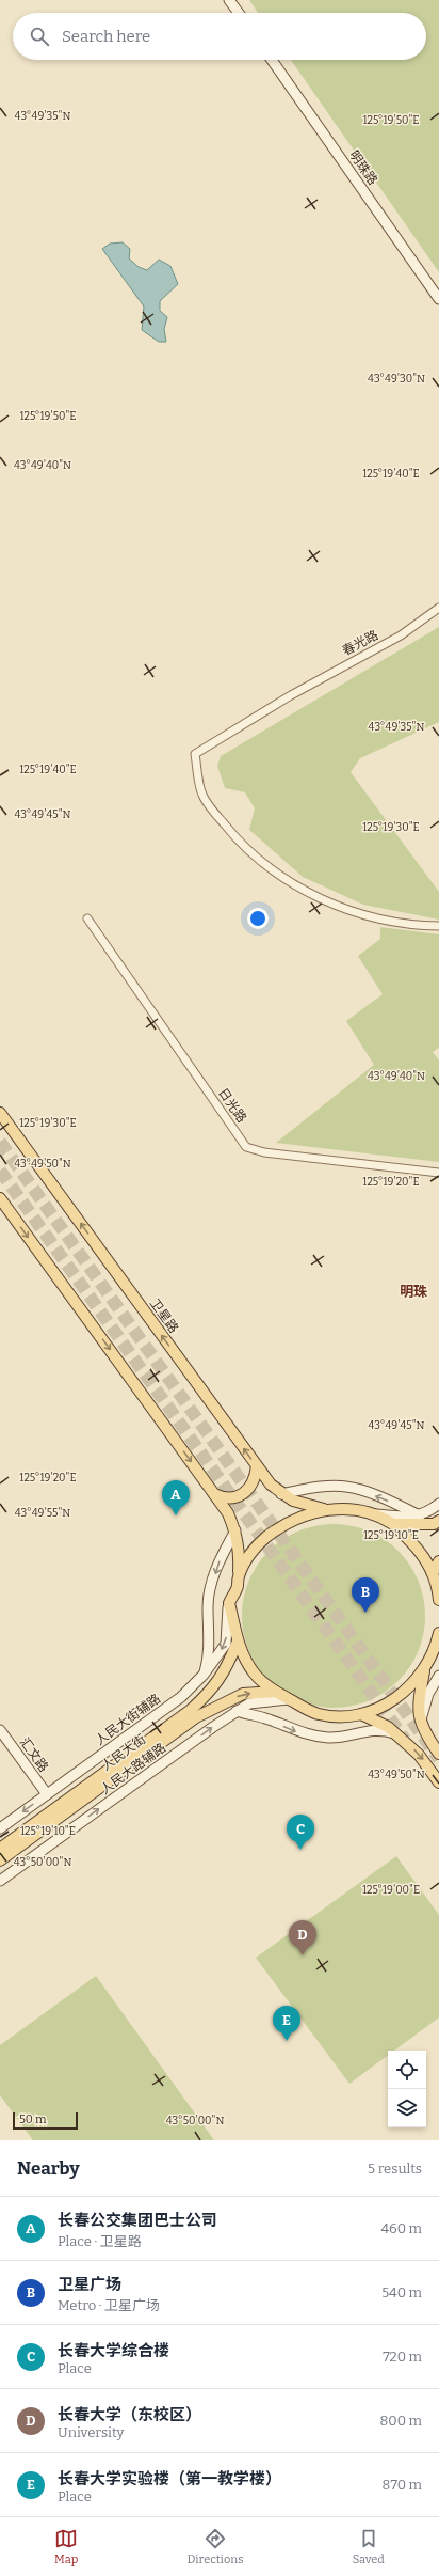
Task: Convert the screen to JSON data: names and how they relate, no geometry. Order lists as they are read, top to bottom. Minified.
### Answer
{"streets":{"main road":["明珠路","卫星路","人民大街辅路","人民大街","汇文路","人民大路辅路"],"street":["春光路","日光路"]},"crossings":[["人民大街辅路","汇文路"]],"one_way":["人民大路辅路"],"districts":["明珠"],"scale_bar":"50 m","page":{"search":"Search here","pins":["A","B","C","D","E"],"scale":"50 m","heading":["Nearby","5 results"],"list":[{"mark":"A","name":"长春公交集团巴士公司","note":"Place · 卫星路","value":"460 m"},{"mark":"B","name":"卫星广场","note":"Metro · 卫星广场","value":"540 m"},{"mark":"C","name":"长春大学综合楼","note":"Place","value":"720 m"},{"mark":"D","name":"长春大学（东校区）","note":"University","value":"800 m"},{"mark":"E","name":"长春大学实验楼（第一教学楼）","note":"Place","value":"870 m"}],"nav":["Map","Directions","Saved"]},"coordinates":["43°49'35\"N","125°19'50\"E","43°49'30\"N","43°49'40\"N","125°19'40\"E","43°49'45\"N","125°19'30\"E","43°49'50\"N","125°19'20\"E","43°49'55\"N","125°19'10\"E","43°50'00\"N","125°19'00\"E"]}
